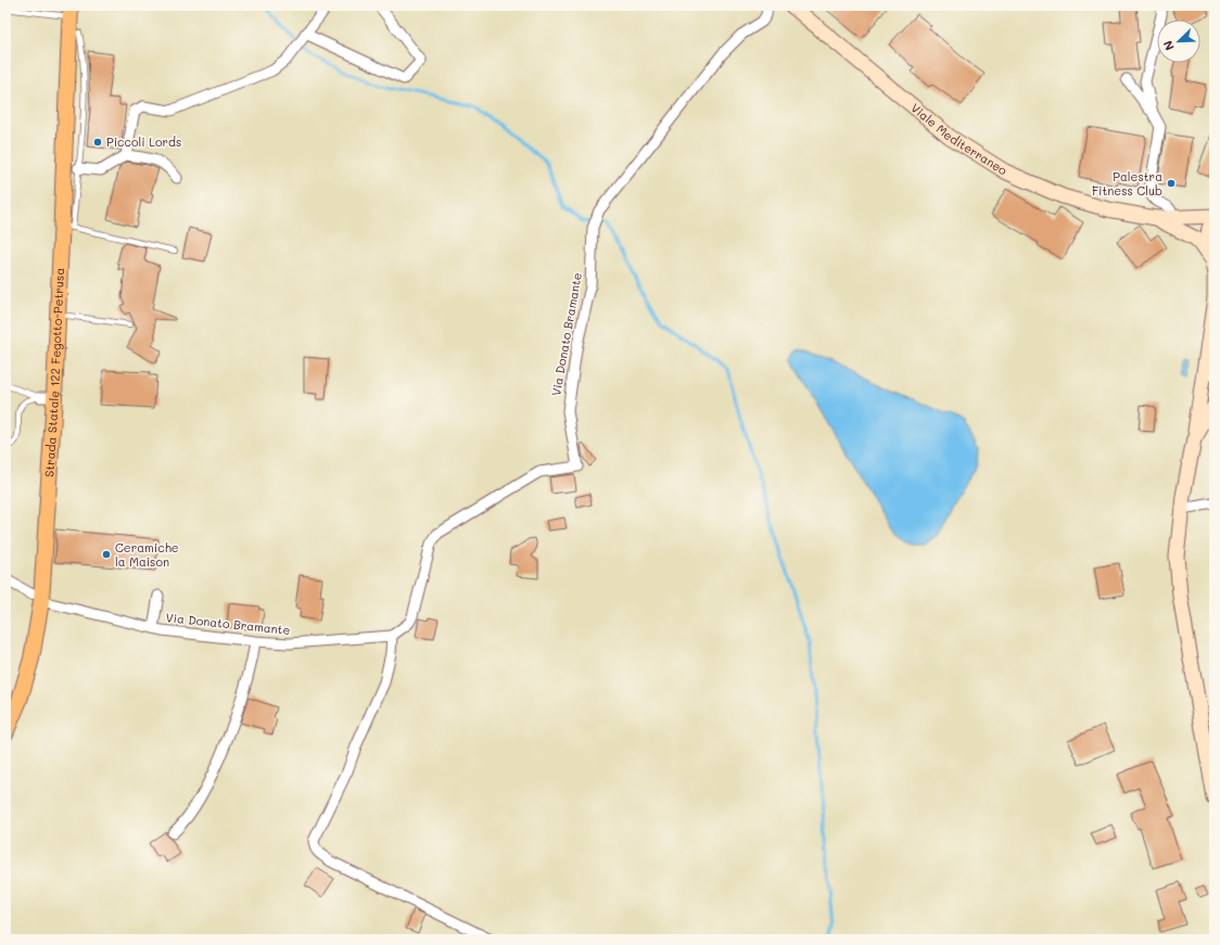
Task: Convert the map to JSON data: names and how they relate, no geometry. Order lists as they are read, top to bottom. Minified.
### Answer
{"streets":{"main road":["Strada Statale 122 Fegotto-Petrusa"],"street":["Viale Mediterraneo","Via Donato Bramante"]},"crossings":[["Via Donato Bramante","Strada Statale 122 Fegotto-Petrusa"]],"places":["Piccoli Lords","Palestra Fitness Club","Ceramiche la Maison"],"north":"bottom left"}
